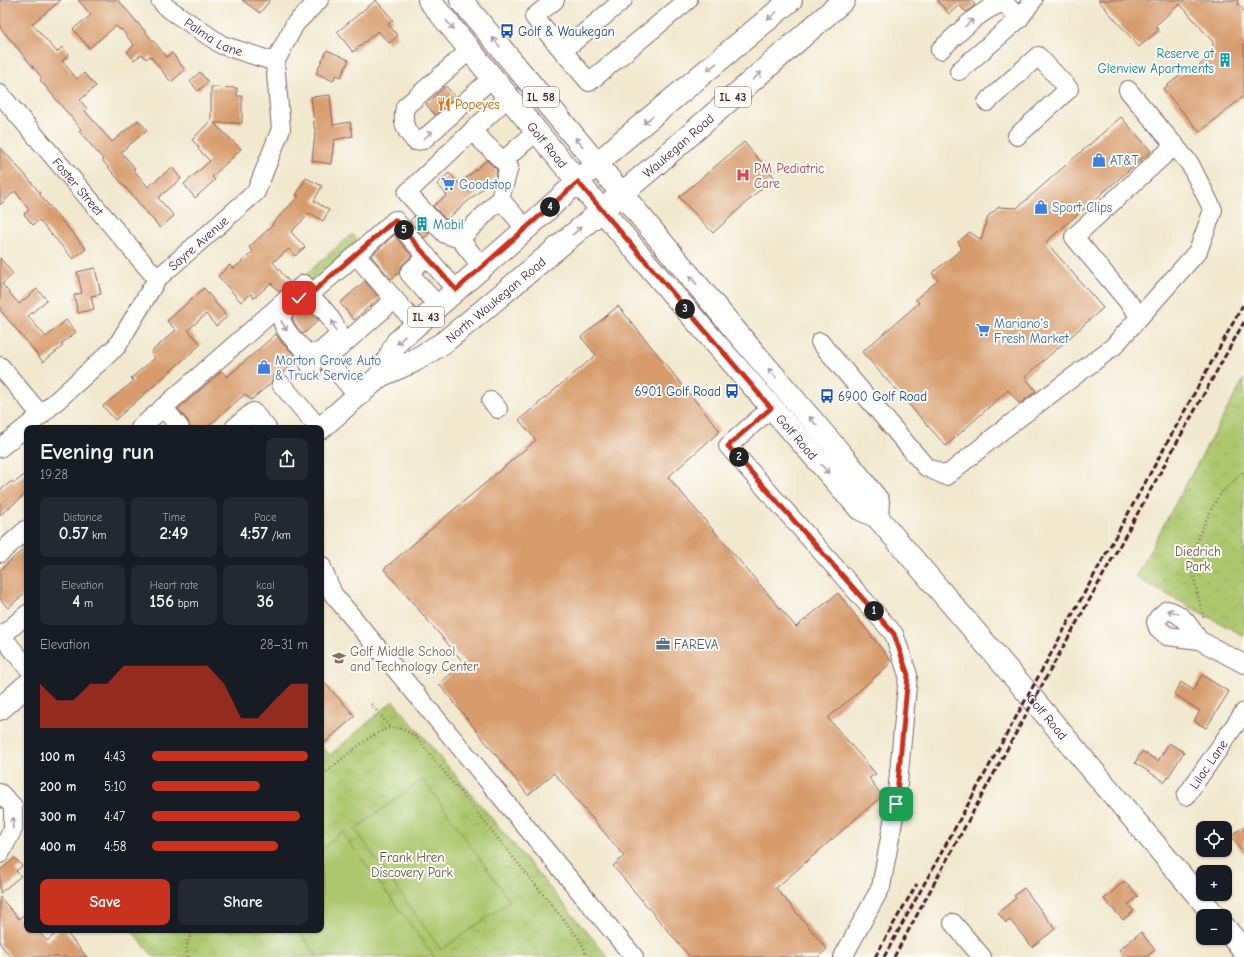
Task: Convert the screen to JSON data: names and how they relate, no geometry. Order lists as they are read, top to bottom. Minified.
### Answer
{"streets":{"main road":["IL 58","IL 43","Golf Road","Waukegan Road","North Waukegan Road"],"street":["Palma Lane","Foster Street","Sayre Avenue","Lilac Lane"]},"crossings":[["Palma Lane","Sayre Avenue"],["IL 43","Golf Road"],["IL 43","North Waukegan Road"],["Golf Road","Waukegan Road"],["Golf Road","North Waukegan Road"],["Waukegan Road","North Waukegan Road"],["Foster Street","Sayre Avenue"]],"parks":["Diedrich Park","Frank Hren Discovery Park"],"places":{"bus stop":["Golf & Waukegan","6901 Golf Road","6900 Golf Road"],"building":["Reserve at Glenview Apartments","Mobil"],"restaurant":["Popeyes"],"shop":["AT&T","Sport Clips","Morton Grove Auto & Truck Service"],"hospital":["PM Pediatric Care"],"supermarket":["Goodstop","Mariano's Fresh Market"],"office":["FAREVA"],"school or university":["Golf Middle School and Technology Center"]},"page":{"pins":["4","5","3","2","1"],"heading":["Evening run","19:28"],"stats":[["Distance","0.57 km"],["Time","2:49"],["Pace","4:57 /km"],["Elevation","4 m"],["Heart rate","156 bpm"],["kcal","36"]],"chart":["Elevation","28–31 m"],"list":[{"name":"100 m","note":"4:43"},{"name":"200 m","note":"5:10"},{"name":"300 m","note":"4:47"},{"name":"400 m","note":"4:58"}],"map_buttons":["+","−"],"buttons":["Save","Share"]}}
